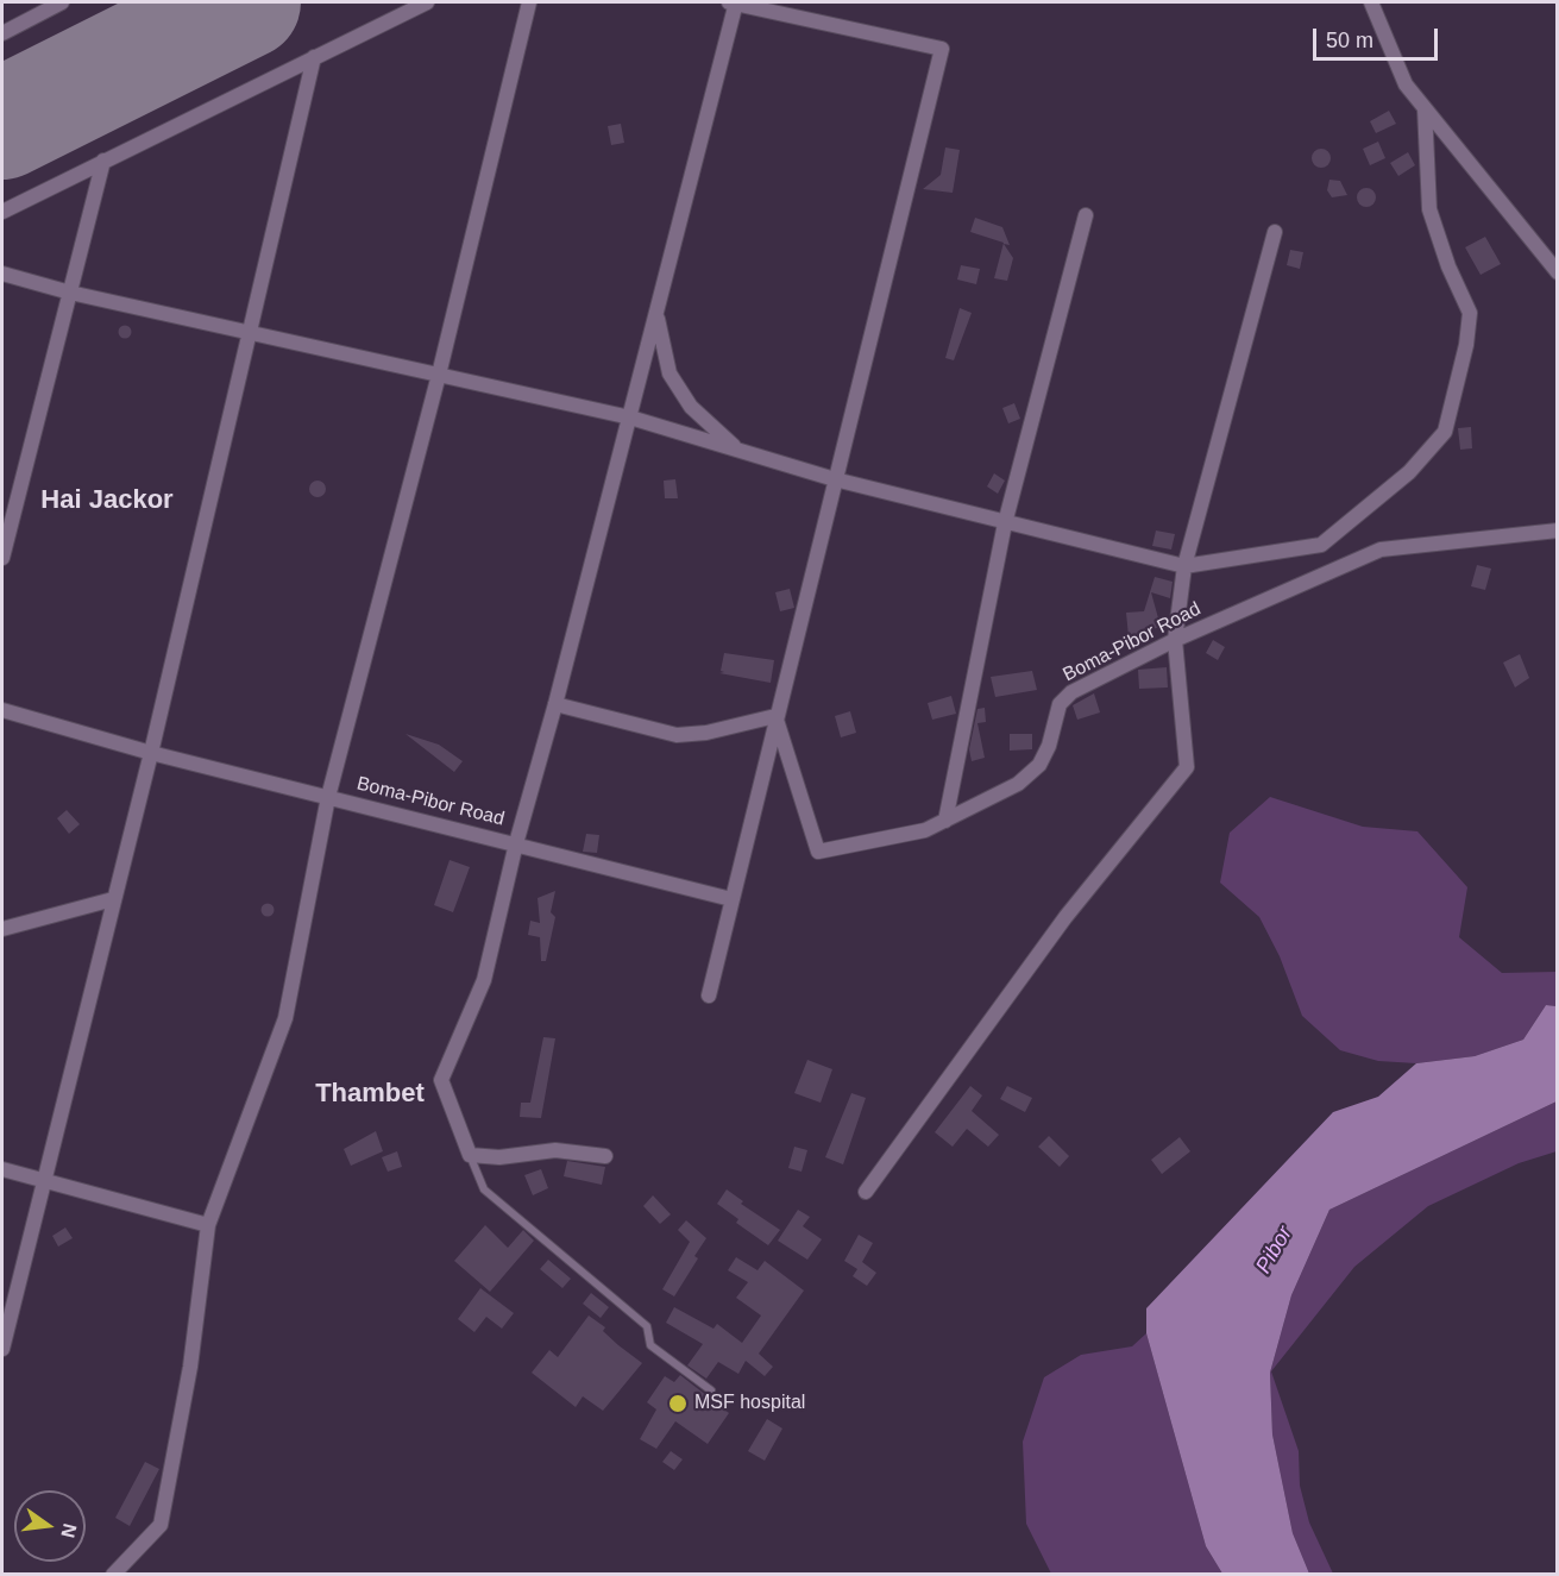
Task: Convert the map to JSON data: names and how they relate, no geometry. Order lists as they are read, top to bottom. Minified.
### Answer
{"streets":{"street":["Boma-Pibor Road"]},"districts":["Hai Jackor","Thambet"],"water":["Pibor"],"places":["MSF hospital"],"scale_bar":"50 m","north":"right"}
